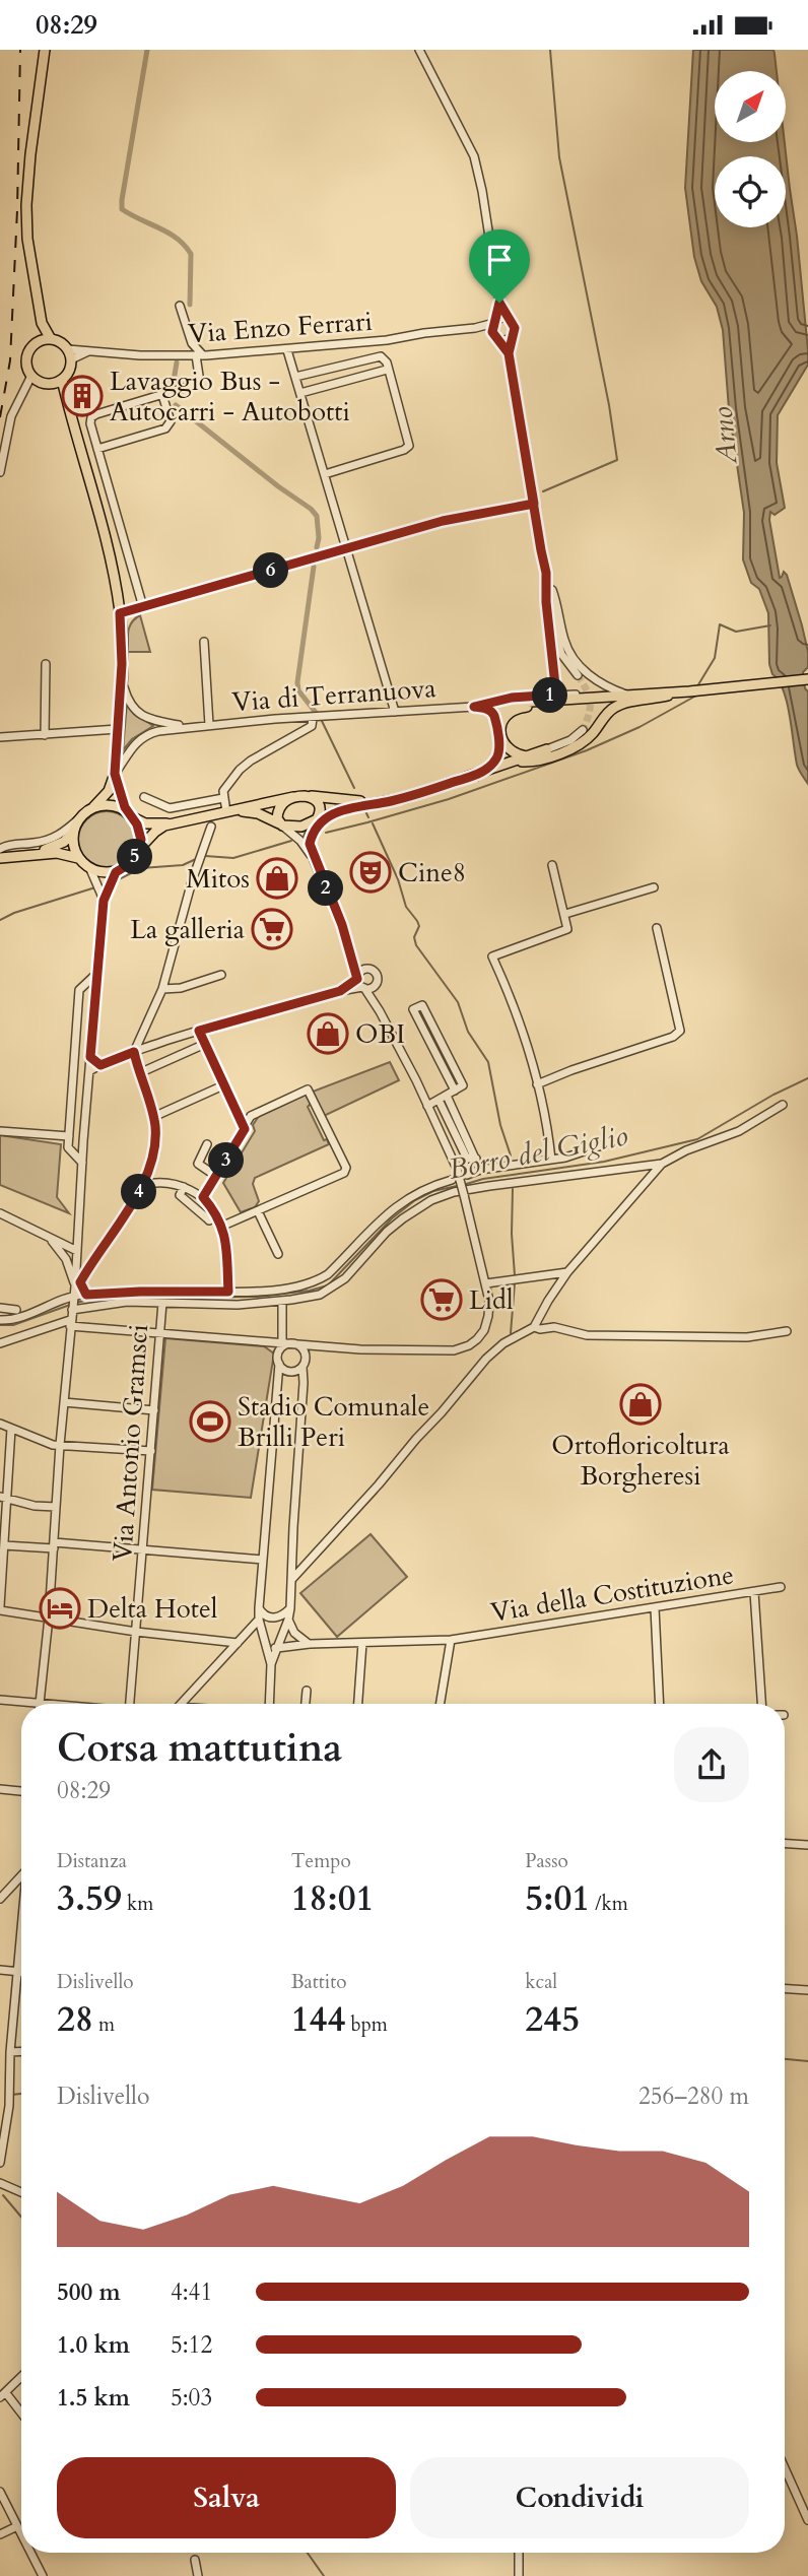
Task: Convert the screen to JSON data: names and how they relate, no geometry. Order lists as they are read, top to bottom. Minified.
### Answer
{"streets":{"street":["Via Enzo Ferrari","Via di Terranuova","Via Antonio Gramsci","Via della Costituzione"]},"water":["Arno","Borro del Giglio"],"places":{"building":["Lavaggio Bus - Autocarri - Autobotti"],"theatre":["Cine8"],"shop":["Mitos","OBI","Ortofloricoltura Borgheresi"],"supermarket":["La galleria","Lidl"],"sports":["Stadio Comunale Brilli Peri"],"hotel":["Delta Hotel"]},"north":"top right","page":{"status":"08:29","pins":["6","1","5","2","3","4"],"heading":["Corsa mattutina","08:29"],"stats":[["Distanza","3.59 km"],["Tempo","18:01"],["Passo","5:01 /km"],["Dislivello","28 m"],["Battito","144 bpm"],["kcal","245"]],"chart":["Dislivello","256–280 m"],"list":[{"name":"500 m","note":"4:41"},{"name":"1.0 km","note":"5:12"},{"name":"1.5 km","note":"5:03"}],"buttons":["Salva","Condividi"]}}
